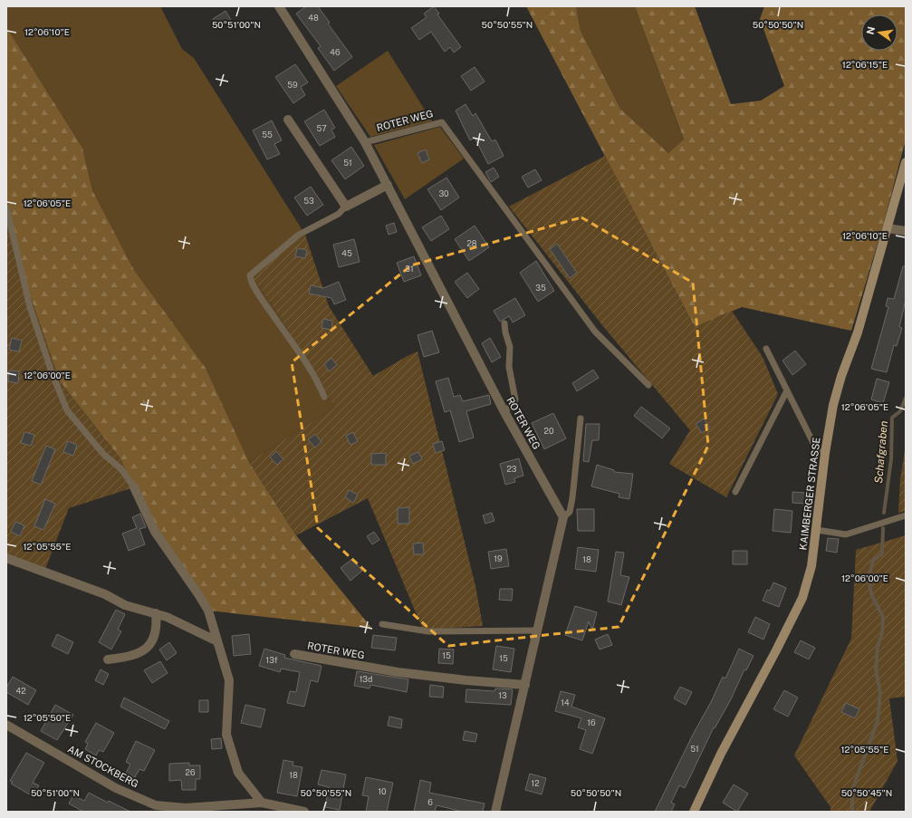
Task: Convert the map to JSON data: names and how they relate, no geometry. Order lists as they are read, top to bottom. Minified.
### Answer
{"streets":{"main road":["KAIMBERGER STRASSE"],"street":["ROTER WEG","AM STOCKBERG"]},"water":["Schafgraben"],"house_numbers":["48","46","59","57","55","51","30","53","28","45","31","35","20","23","19","18","15","15","13f","13d","42","13","14","16","51","26","18","12","10","6"],"north":"left","coordinates":["50°51'00\"N","50°50'55\"N","50°50'50\"N","12°06'10\"E","12°06'15\"E","12°06'05\"E","12°06'00\"E","12°05'55\"E","12°05'50\"E","50°50'45\"N"]}
